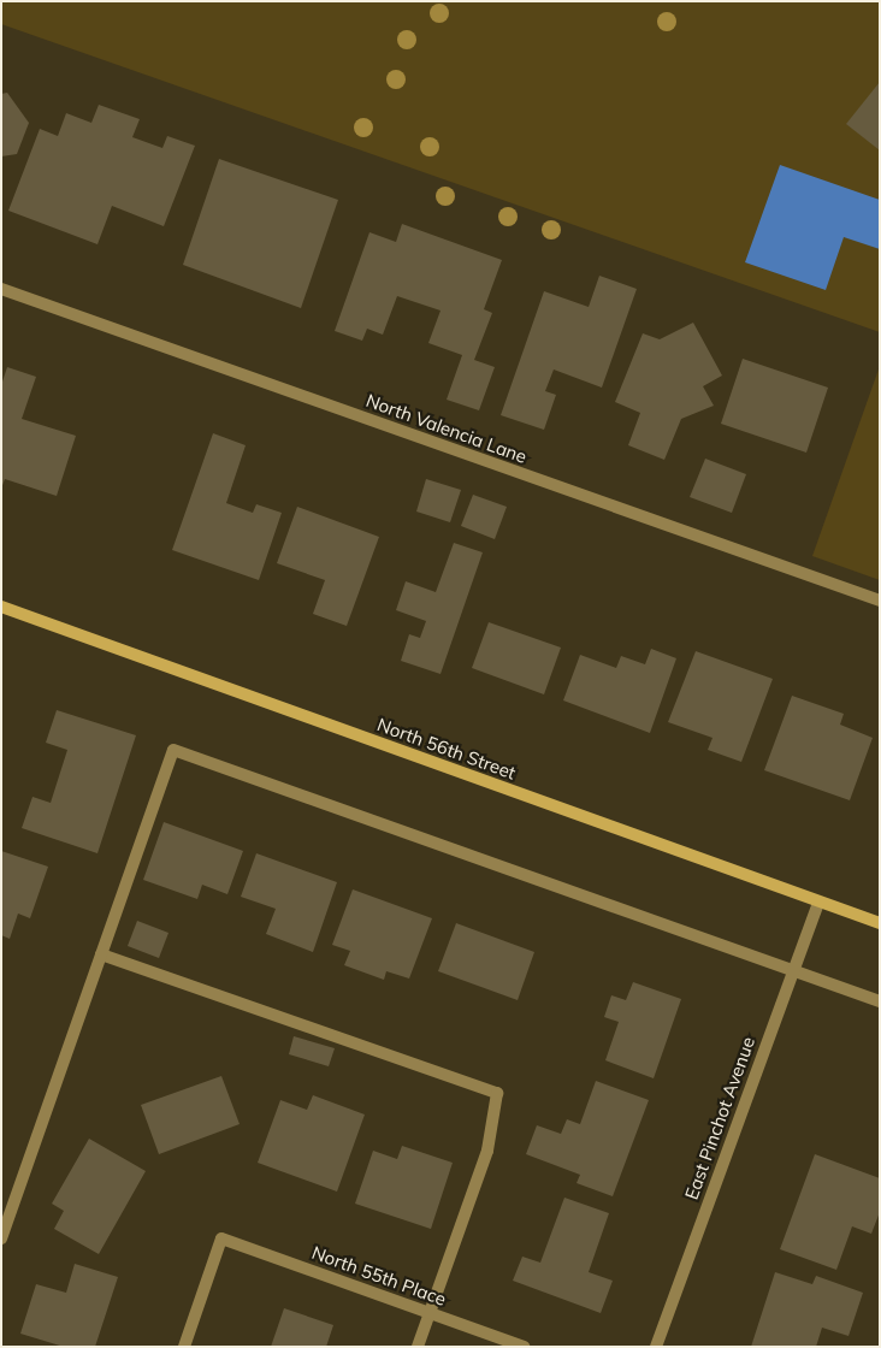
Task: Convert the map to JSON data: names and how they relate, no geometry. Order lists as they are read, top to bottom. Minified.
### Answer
{"streets":{"main road":["North 56th Street"],"street":["North Valencia Lane","East Pinchot Avenue","North 55th Place"]},"crossings":[["North 56th Street","East Pinchot Avenue"]]}
